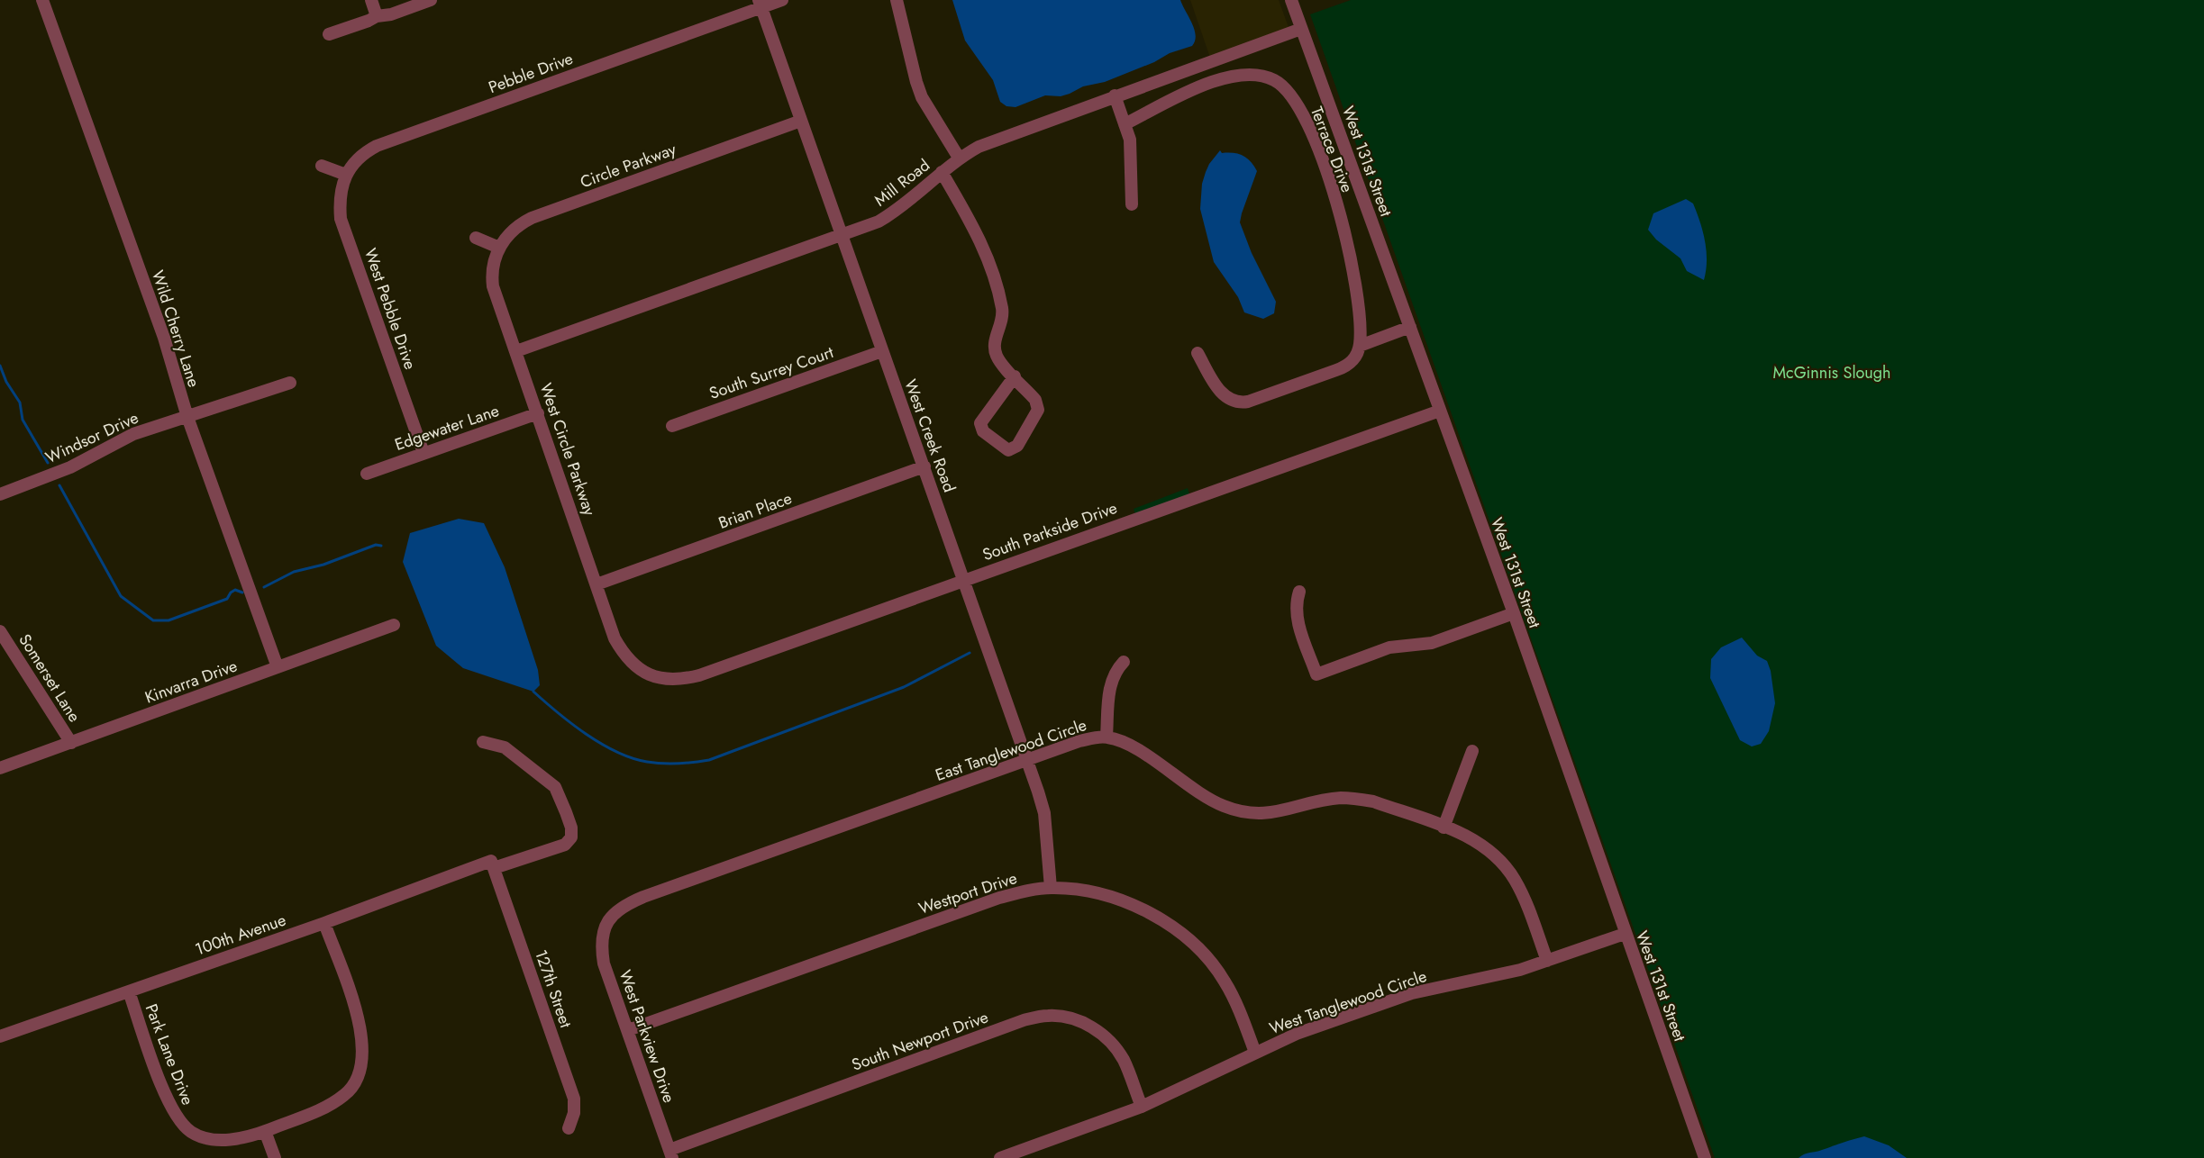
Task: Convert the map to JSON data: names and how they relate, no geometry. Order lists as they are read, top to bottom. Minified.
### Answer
{"streets":{"street":["Pebble Drive","Terrace Drive","West 131st Street","Circle Parkway","Mill Road","West Pebble Drive","Wild Cherry Lane","South Surrey Court","Edgewater Lane","West Creek Road","Windsor Drive","West Circle Parkway","Brian Place","South Parkside Drive","Somerset Lane","Kinvarra Drive","East Tanglewood Circle","Westport Drive","100th Avenue","127th Street","West Tanglewood Circle","West Parkview Drive","South Newport Drive","Park Lane Drive"]},"crossings":[["Pebble Drive","West Pebble Drive"],["Pebble Drive","West Creek Road"],["West 131st Street","Mill Road"],["West 131st Street","South Parkside Drive"],["West 131st Street","West Tanglewood Circle"],["Circle Parkway","West Creek Road"],["Circle Parkway","West Circle Parkway"],["Mill Road","West Creek Road"],["Mill Road","West Circle Parkway"],["West Pebble Drive","Edgewater Lane"],["Wild Cherry Lane","Windsor Drive"],["Wild Cherry Lane","Kinvarra Drive"],["South Surrey Court","West Creek Road"],["Edgewater Lane","West Circle Parkway"],["West Creek Road","Brian Place"],["West Creek Road","South Parkside Drive"],["West Creek Road","East Tanglewood Circle"],["West Creek Road","Westport Drive"],["West Circle Parkway","Brian Place"],["West Circle Parkway","South Parkside Drive"],["Somerset Lane","Kinvarra Drive"],["East Tanglewood Circle","West Tanglewood Circle"],["East Tanglewood Circle","West Parkview Drive"],["Westport Drive","West Tanglewood Circle"],["Westport Drive","West Parkview Drive"],["100th Avenue","127th Street"],["100th Avenue","Park Lane Drive"],["West Tanglewood Circle","South Newport Drive"],["West Parkview Drive","South Newport Drive"]],"parks":["McGinnis Slough"]}
